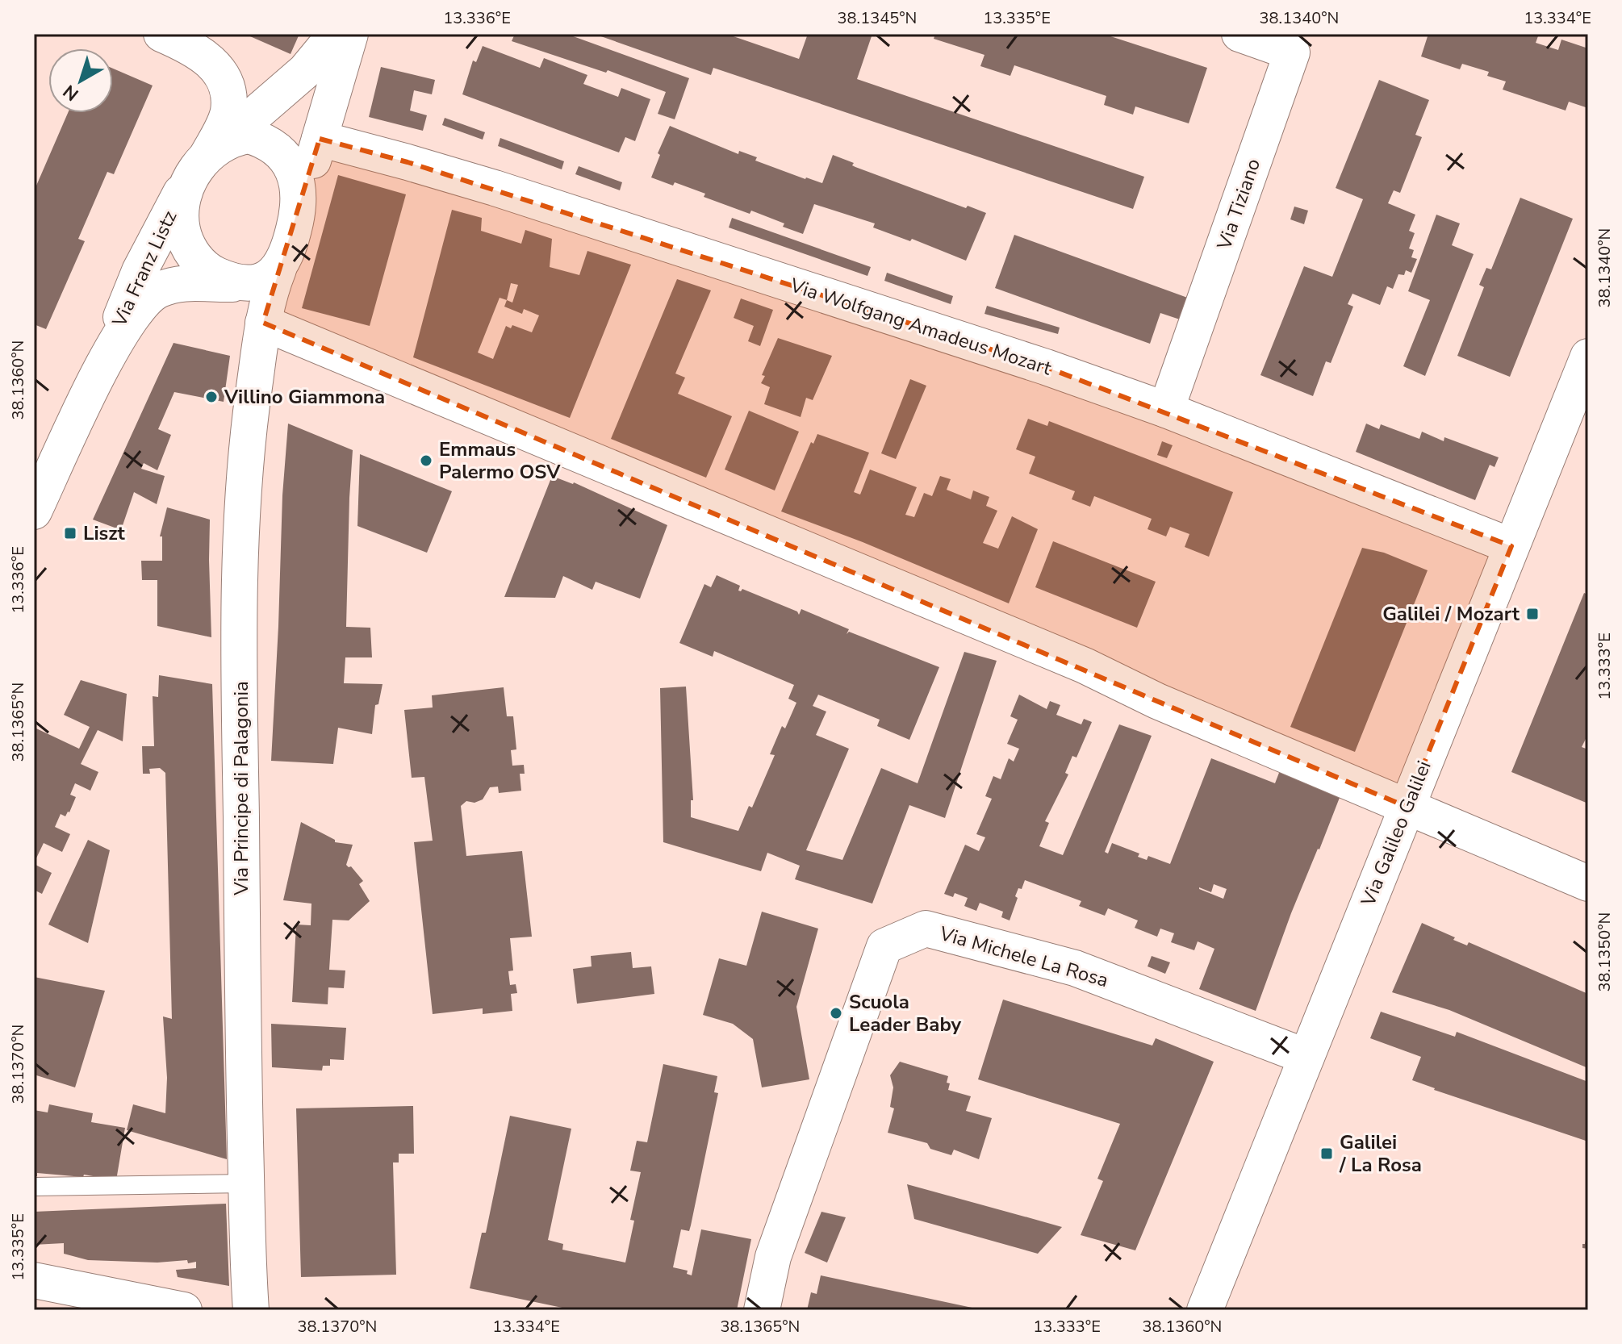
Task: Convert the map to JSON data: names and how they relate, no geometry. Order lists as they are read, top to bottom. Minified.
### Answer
{"streets":{"street":["Via Tiziano","Via Franz Listz","Via Wolfgang Amadeus Mozart","Via Principe di Palagonia","Via Galileo Galilei","Via Michele La Rosa"]},"crossings":[["Via Tiziano","Via Wolfgang Amadeus Mozart"],["Via Franz Listz","Via Principe di Palagonia"],["Via Wolfgang Amadeus Mozart","Via Galileo Galilei"],["Via Galileo Galilei","Via Michele La Rosa"]],"places":{"other":["Villino Giammona","Emmaus Palermo OSV","Scuola Leader Baby"],"transit":["Liszt","Galilei / Mozart","Galilei / La Rosa"]},"north":"bottom left","coordinates":["13.336°E","38.1345°N","13.335°E","38.1340°N","13.334°E","38.1360°N","13.333°E","38.1365°N","38.1350°N","38.1370°N"]}
